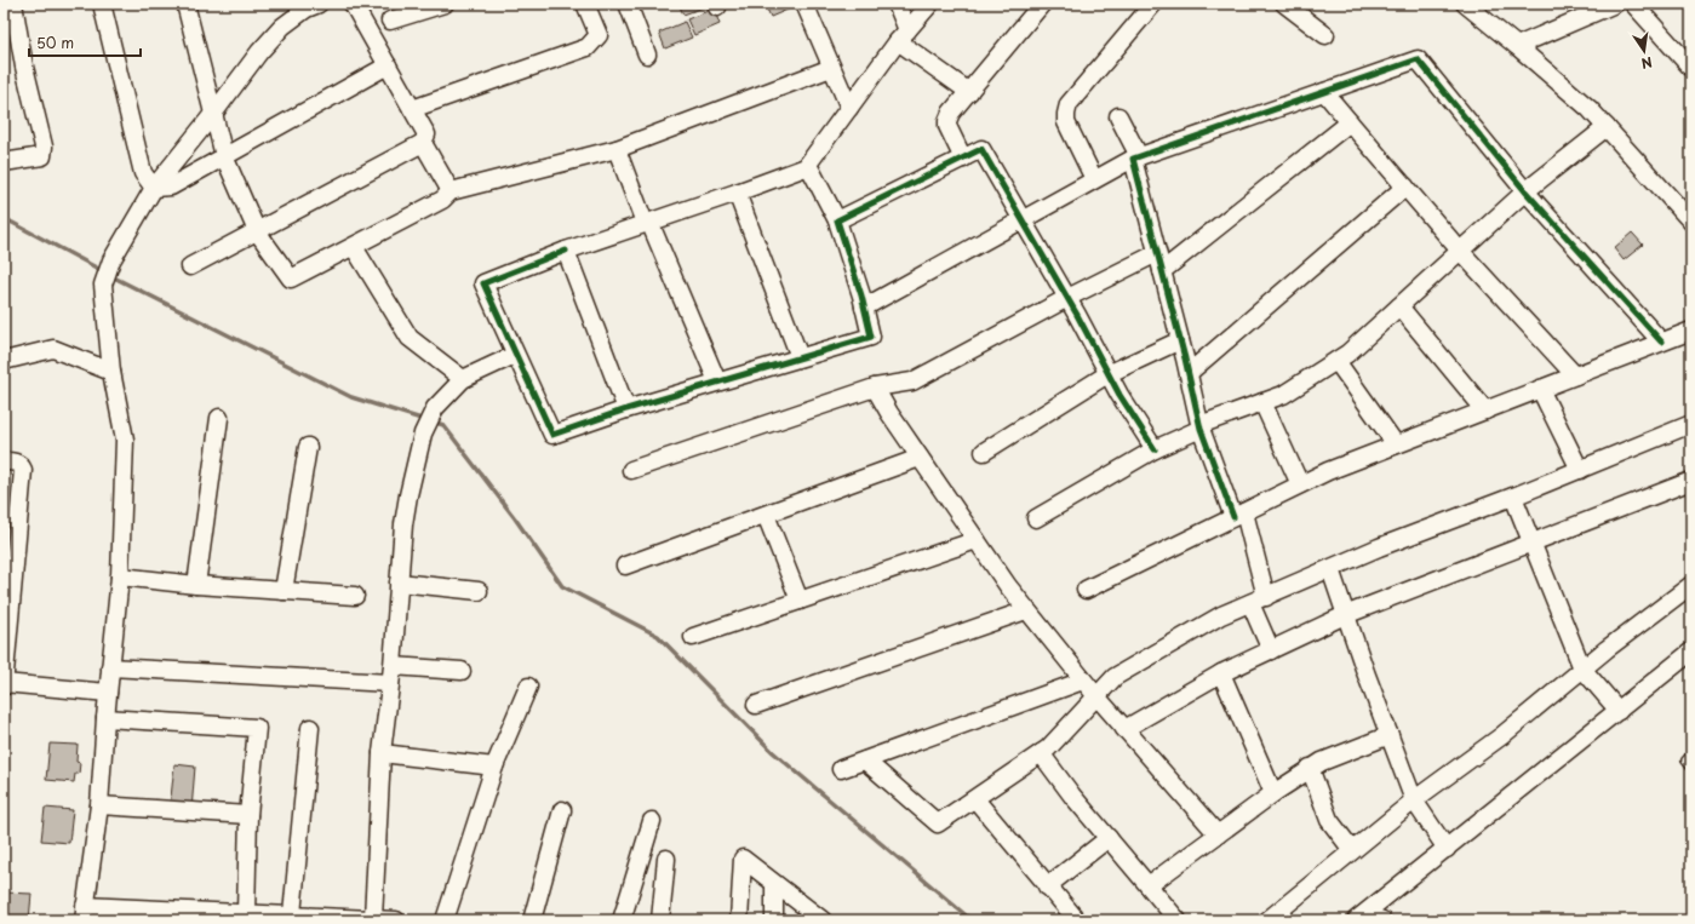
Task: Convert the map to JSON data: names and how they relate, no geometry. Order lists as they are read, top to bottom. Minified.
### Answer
{"scale_bar":"50 m","north":"bottom"}
